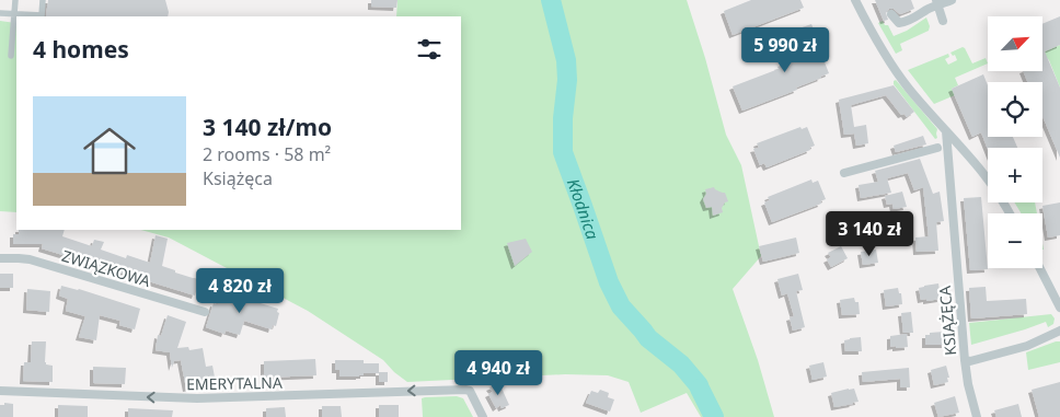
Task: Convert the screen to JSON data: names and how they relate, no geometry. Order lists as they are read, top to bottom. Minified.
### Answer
{"streets":{"street":["ZWIĄZKOWA","KSIĄŻĘCA","EMERYTALNA"]},"one_way":["EMERYTALNA"],"water":["Kłodnica"],"north":"top right","page":{"map_buttons":["+","−"],"heading":"4 homes","price":["5 990 zł","3 140 zł","4 820 zł","4 940 zł"],"list":[{"name":"3 140 zł/mo","note":"2 rooms · 58 m² · Książęca"}]}}
